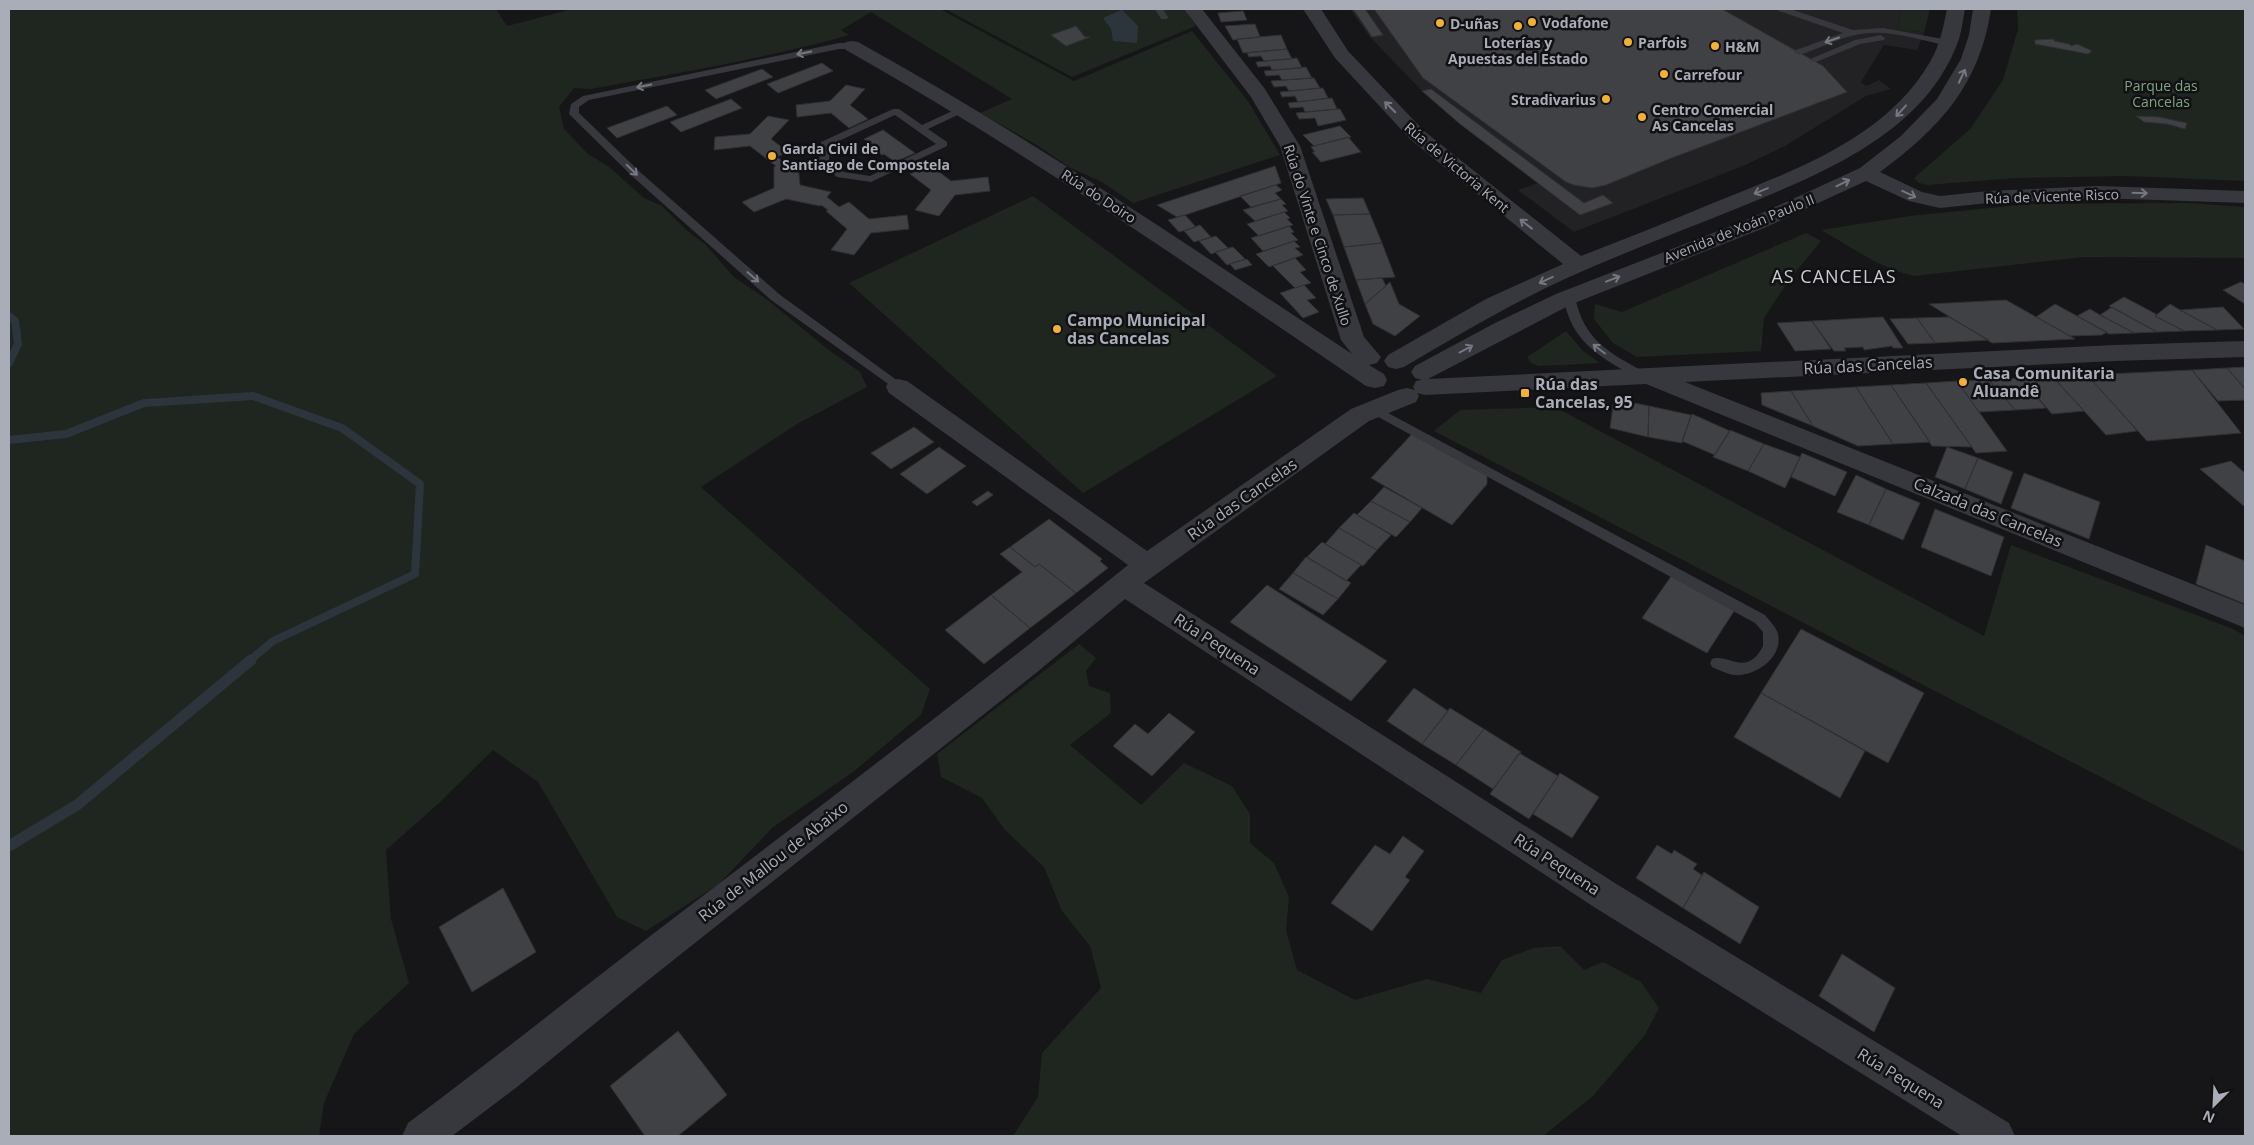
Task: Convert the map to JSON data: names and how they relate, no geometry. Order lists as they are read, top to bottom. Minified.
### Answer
{"streets":{"street":["Rúa de Victoria Kent","Rúa do Doiro","Rúa de Vicente Risco","Avenida de Xoán Paulo II","Rúa do Vinte e Cinco de Xullo","Rúa das Cancelas","Calzada das Cancelas","Rúa Pequena","Rúa de Mallou de Abaixo"]},"crossings":[["Rúa de Victoria Kent","Avenida de Xoán Paulo II"],["Rúa do Doiro","Avenida de Xoán Paulo II"],["Rúa do Doiro","Rúa do Vinte e Cinco de Xullo"],["Rúa do Doiro","Rúa das Cancelas"],["Rúa de Vicente Risco","Avenida de Xoán Paulo II"],["Avenida de Xoán Paulo II","Rúa das Cancelas"],["Rúa das Cancelas","Calzada das Cancelas"],["Rúa das Cancelas","Rúa Pequena"],["Rúa das Cancelas","Rúa de Mallou de Abaixo"],["Rúa Pequena","Rúa de Mallou de Abaixo"]],"one_way":["Rúa de Victoria Kent","Rúa de Vicente Risco"],"districts":["AS CANCELAS"],"parks":["Parque das Cancelas"],"places":{"other":["Vodafone","D-uñas","Loterías y Apuestas del Estado","Parfois","H&M","Carrefour","Stradivarius","Centro Comercial As Cancelas","Garda Civil de Santiago de Compostela","Campo Municipal das Cancelas","Casa Comunitaria Aluandê"],"transit":["Rúa das Cancelas, 95"]},"north":"bottom left"}
